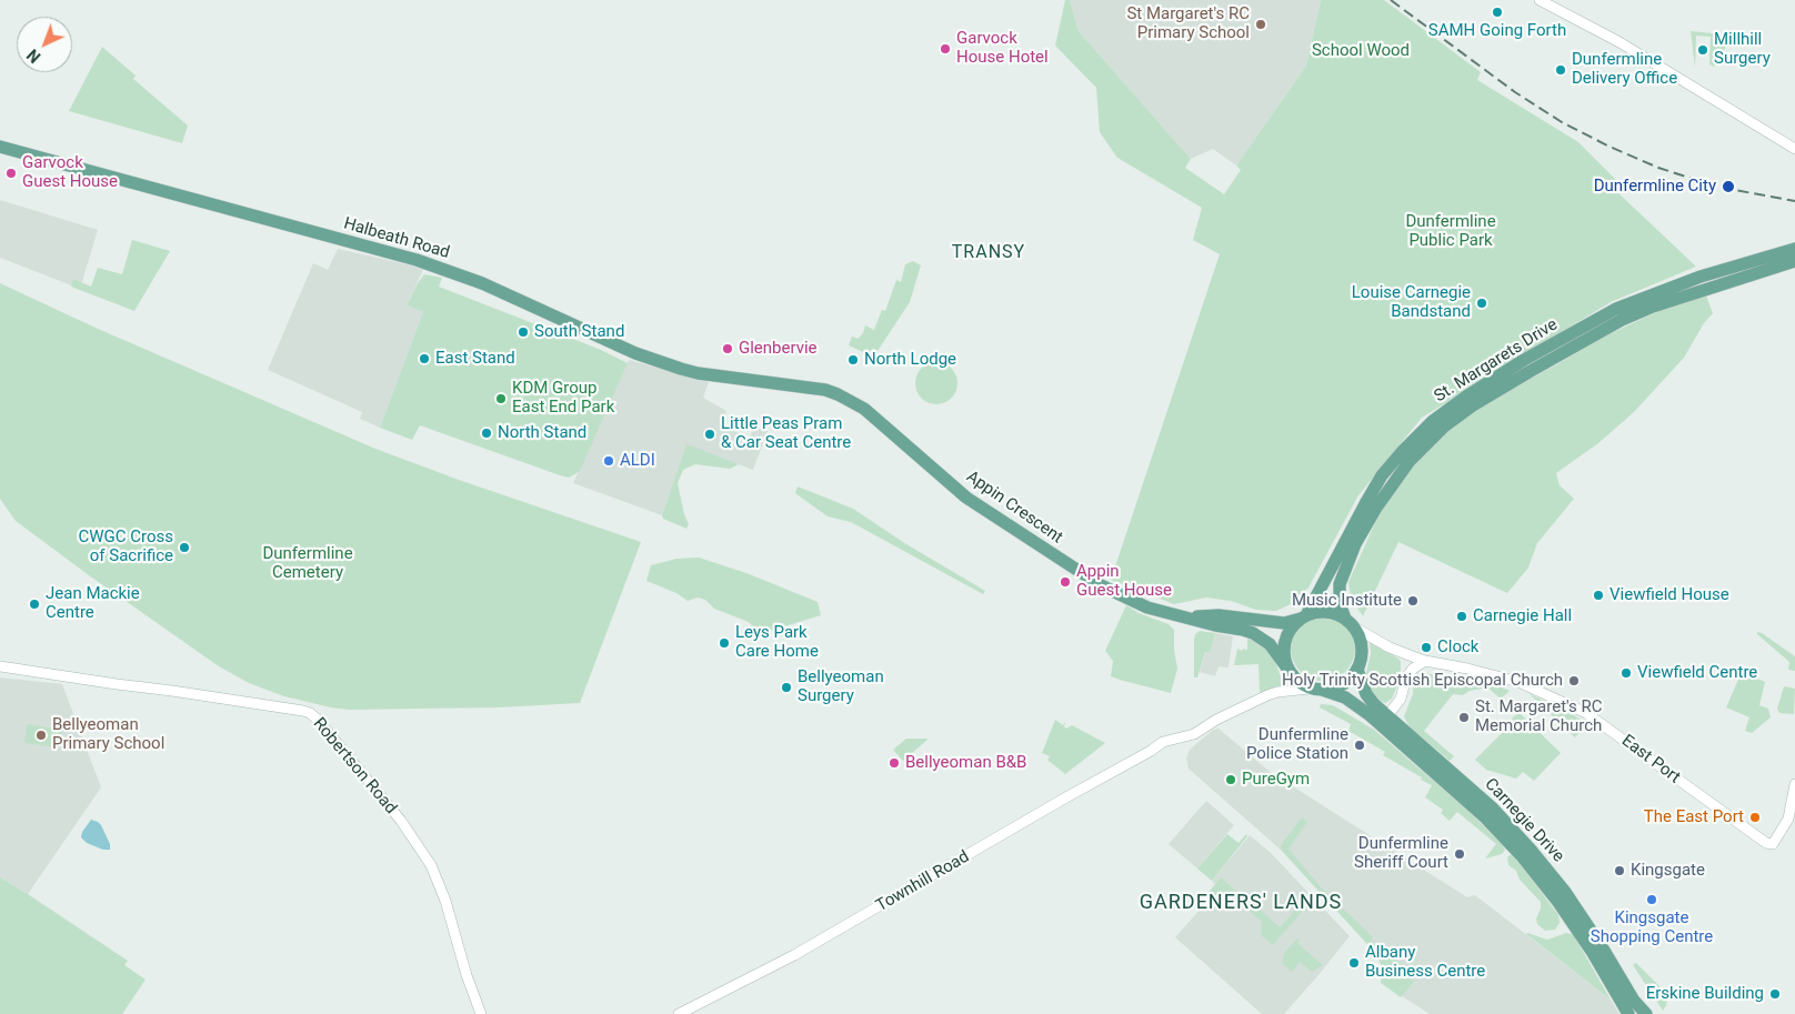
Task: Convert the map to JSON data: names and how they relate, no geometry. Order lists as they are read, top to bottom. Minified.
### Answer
{"streets":{"main road":["Halbeath Road","St. Margarets Drive","Appin Crescent","Carnegie Drive"],"street":["East Port","Robertson Road","Townhill Road"]},"crossings":[["Halbeath Road","Appin Crescent"],["St. Margarets Drive","Appin Crescent"],["St. Margarets Drive","East Port"],["St. Margarets Drive","Carnegie Drive"],["St. Margarets Drive","Townhill Road"],["Appin Crescent","East Port"],["Appin Crescent","Carnegie Drive"],["Appin Crescent","Townhill Road"],["East Port","Carnegie Drive"],["East Port","Townhill Road"],["Carnegie Drive","Townhill Road"]],"districts":["TRANSY","GARDENERS' LANDS"],"parks":["School Wood","Dunfermline Public Park","Dunfermline Cemetery"],"places":["SAMH Going Forth","St Margaret's RC Primary School","Garvock House Hotel","Millhill Surgery","Dunfermline Delivery Office","Garvock Guest House","Dunfermline City","Louise Carnegie Bandstand","South Stand","Glenbervie","East Stand","North Lodge","KDM Group East End Park","North Stand","Little Peas Pram & Car Seat Centre","ALDI","CWGC Cross of Sacrifice","Appin Guest House","Viewfield House","Music Institute","Jean Mackie Centre","Carnegie Hall","Leys Park Care Home","Clock","Viewfield Centre","Holy Trinity Scottish Episcopal Church","Bellyeoman Surgery","St. Margaret's RC Memorial Church","Bellyeoman Primary School","Dunfermline Police Station","Bellyeoman B&B","PureGym","The East Port","Dunfermline Sheriff Court","Kingsgate","Kingsgate Shopping Centre","Albany Business Centre","Erskine Building"],"north":"bottom left"}
